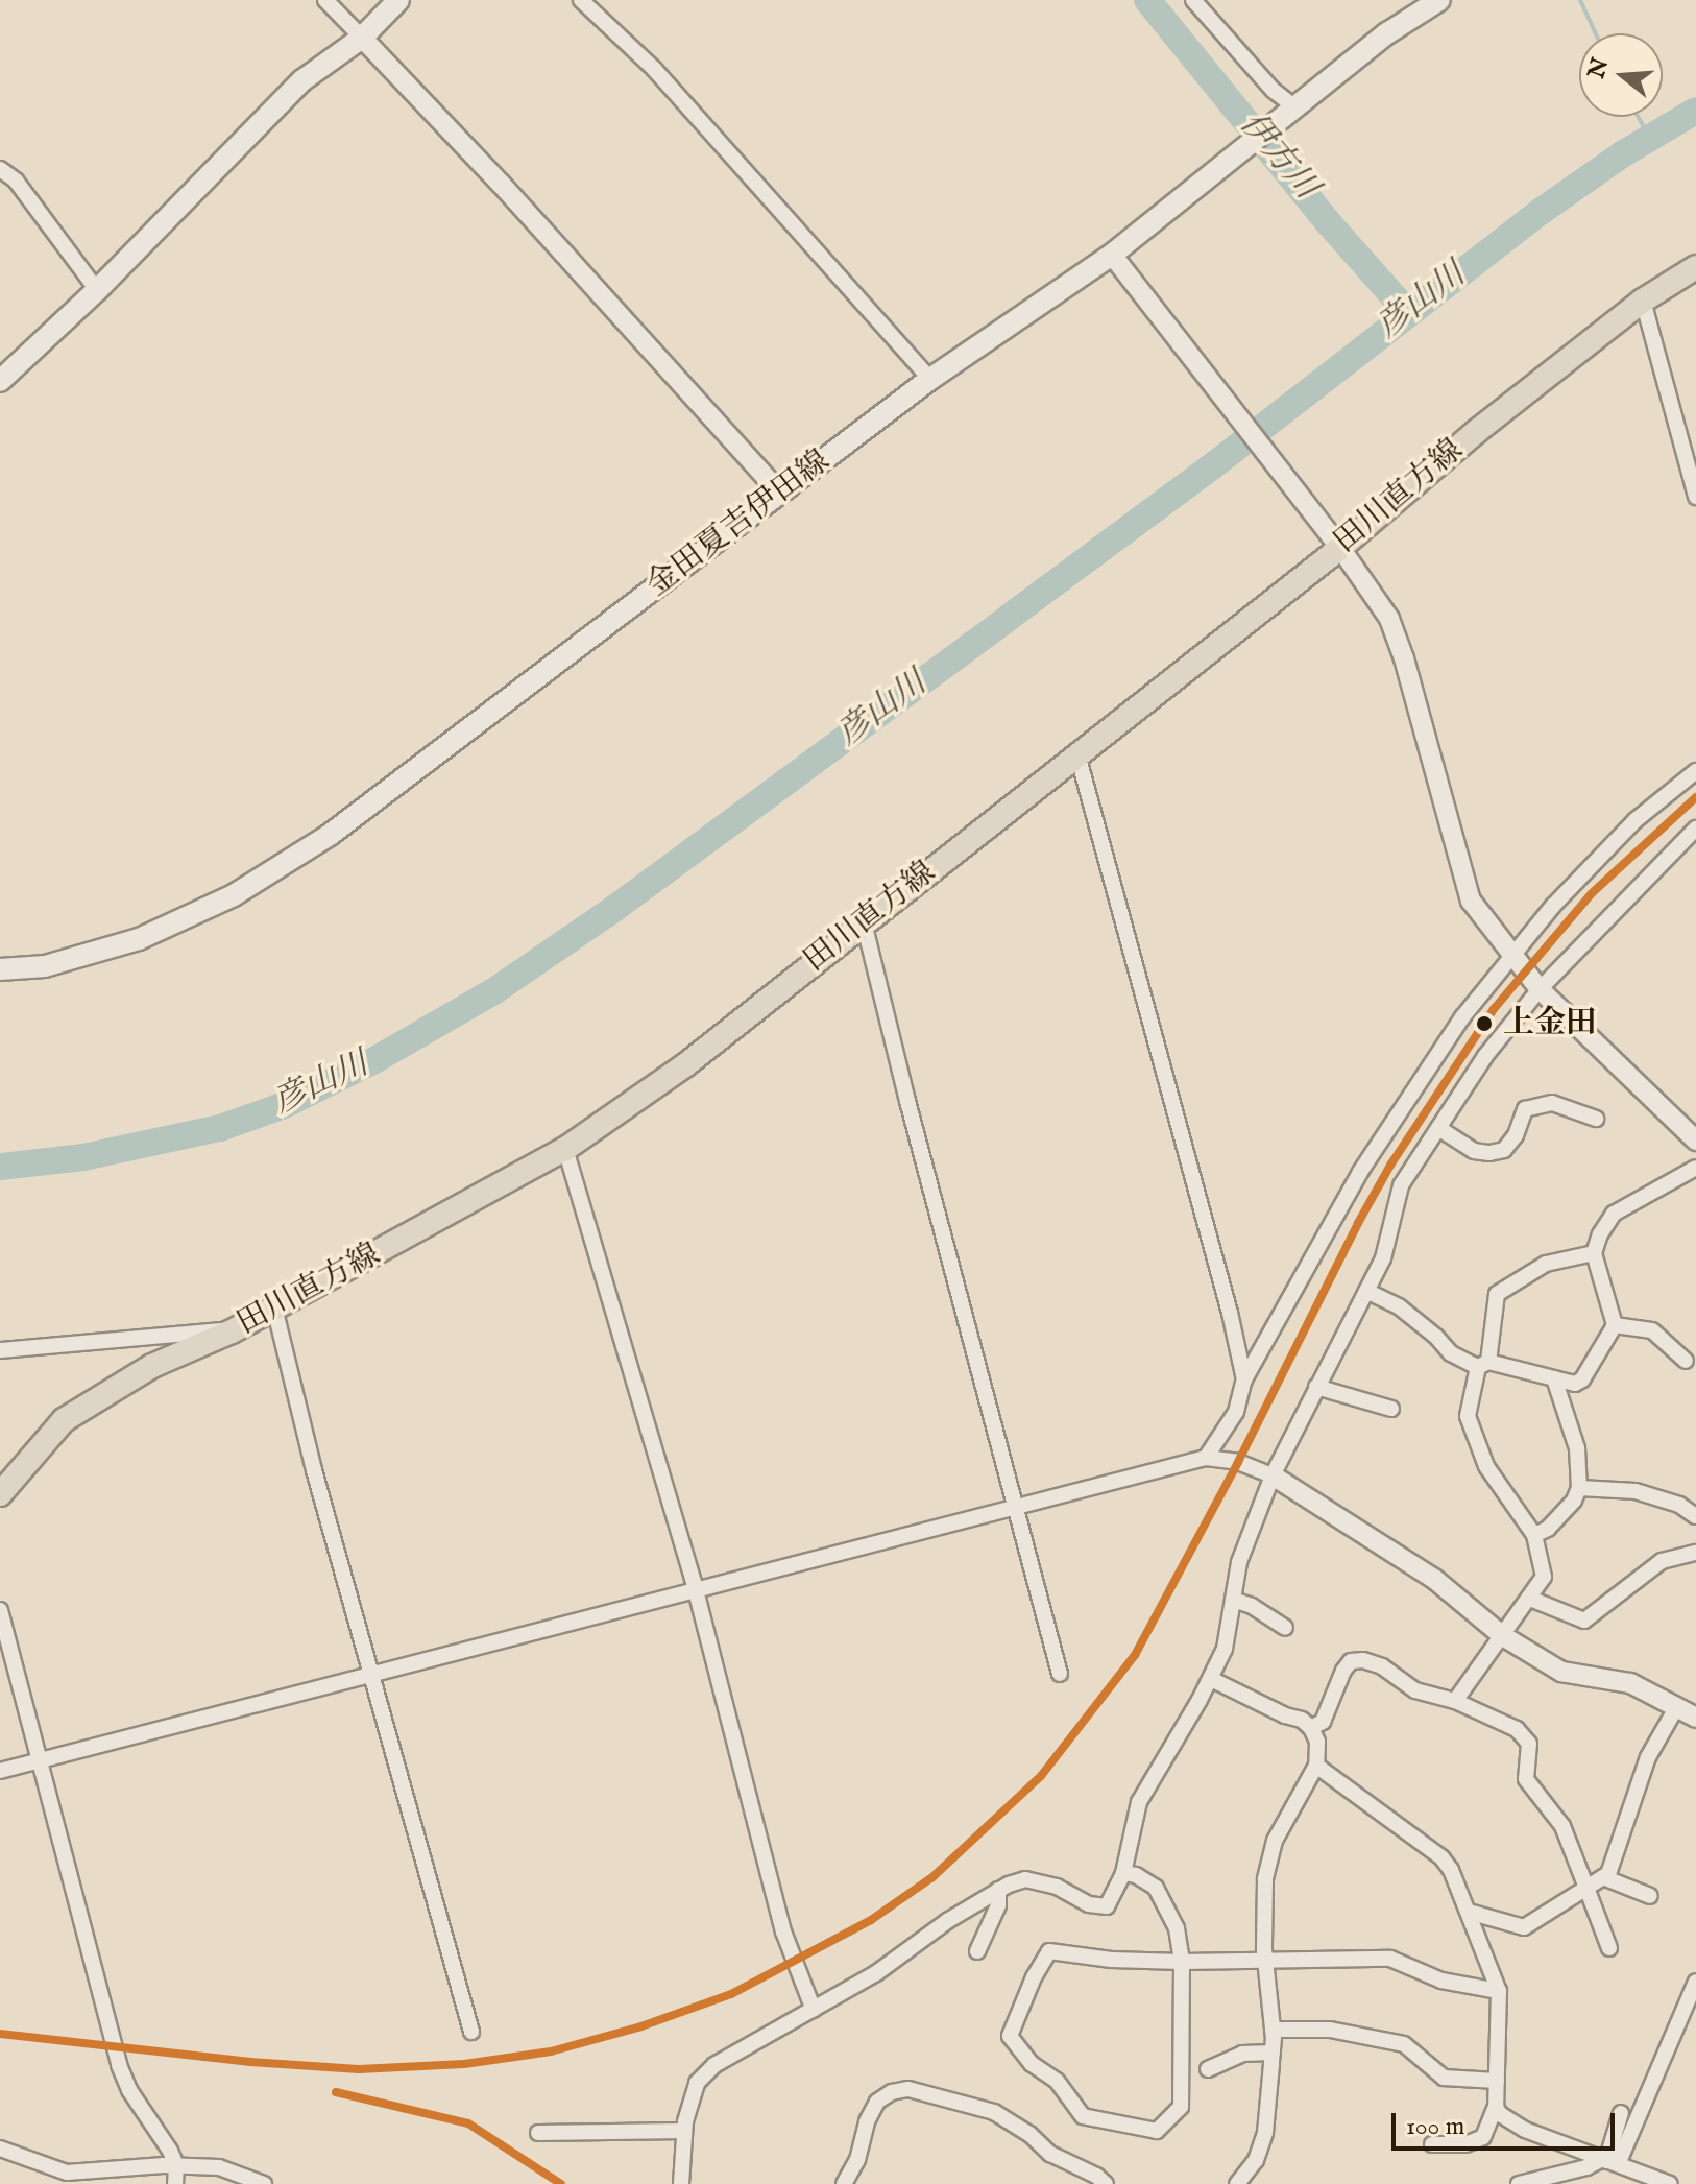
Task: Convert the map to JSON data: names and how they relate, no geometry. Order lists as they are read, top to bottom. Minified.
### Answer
{"streets":{"main road":["田川直方線","金田夏吉伊田線"]},"water":["伊方川","彦山川"],"places":["上金田"],"scale_bar":"100 m","north":"left"}
